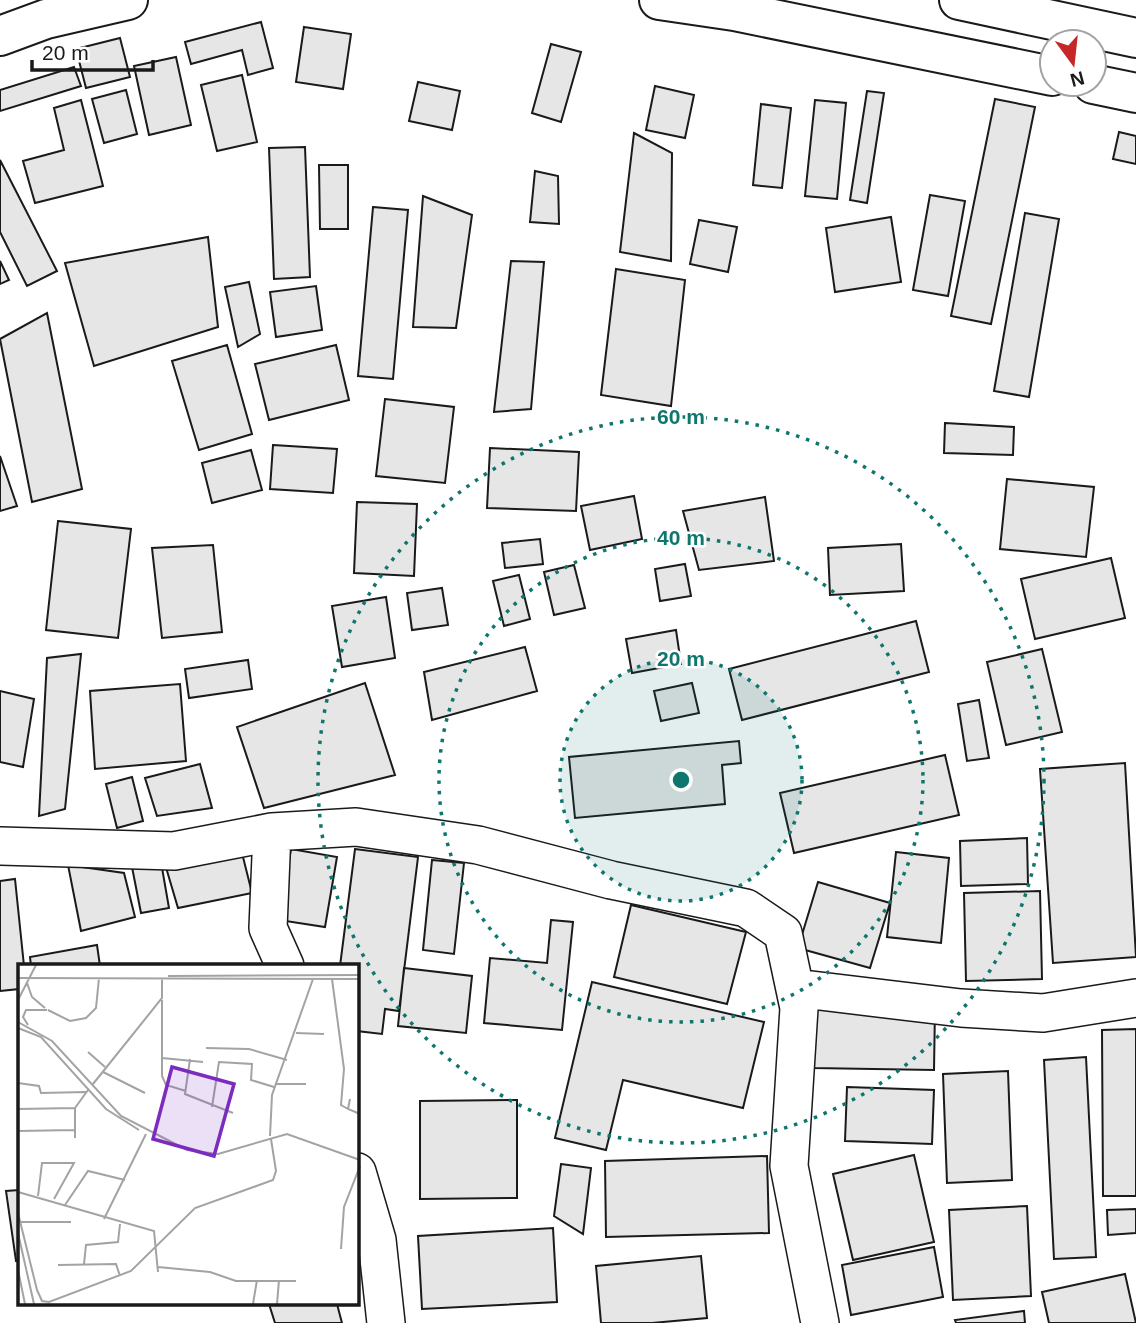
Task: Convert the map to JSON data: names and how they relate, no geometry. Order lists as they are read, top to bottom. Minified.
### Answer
{"scale_bar":"20 m","north":"bottom","rings":["60 m","40 m","20 m"]}
